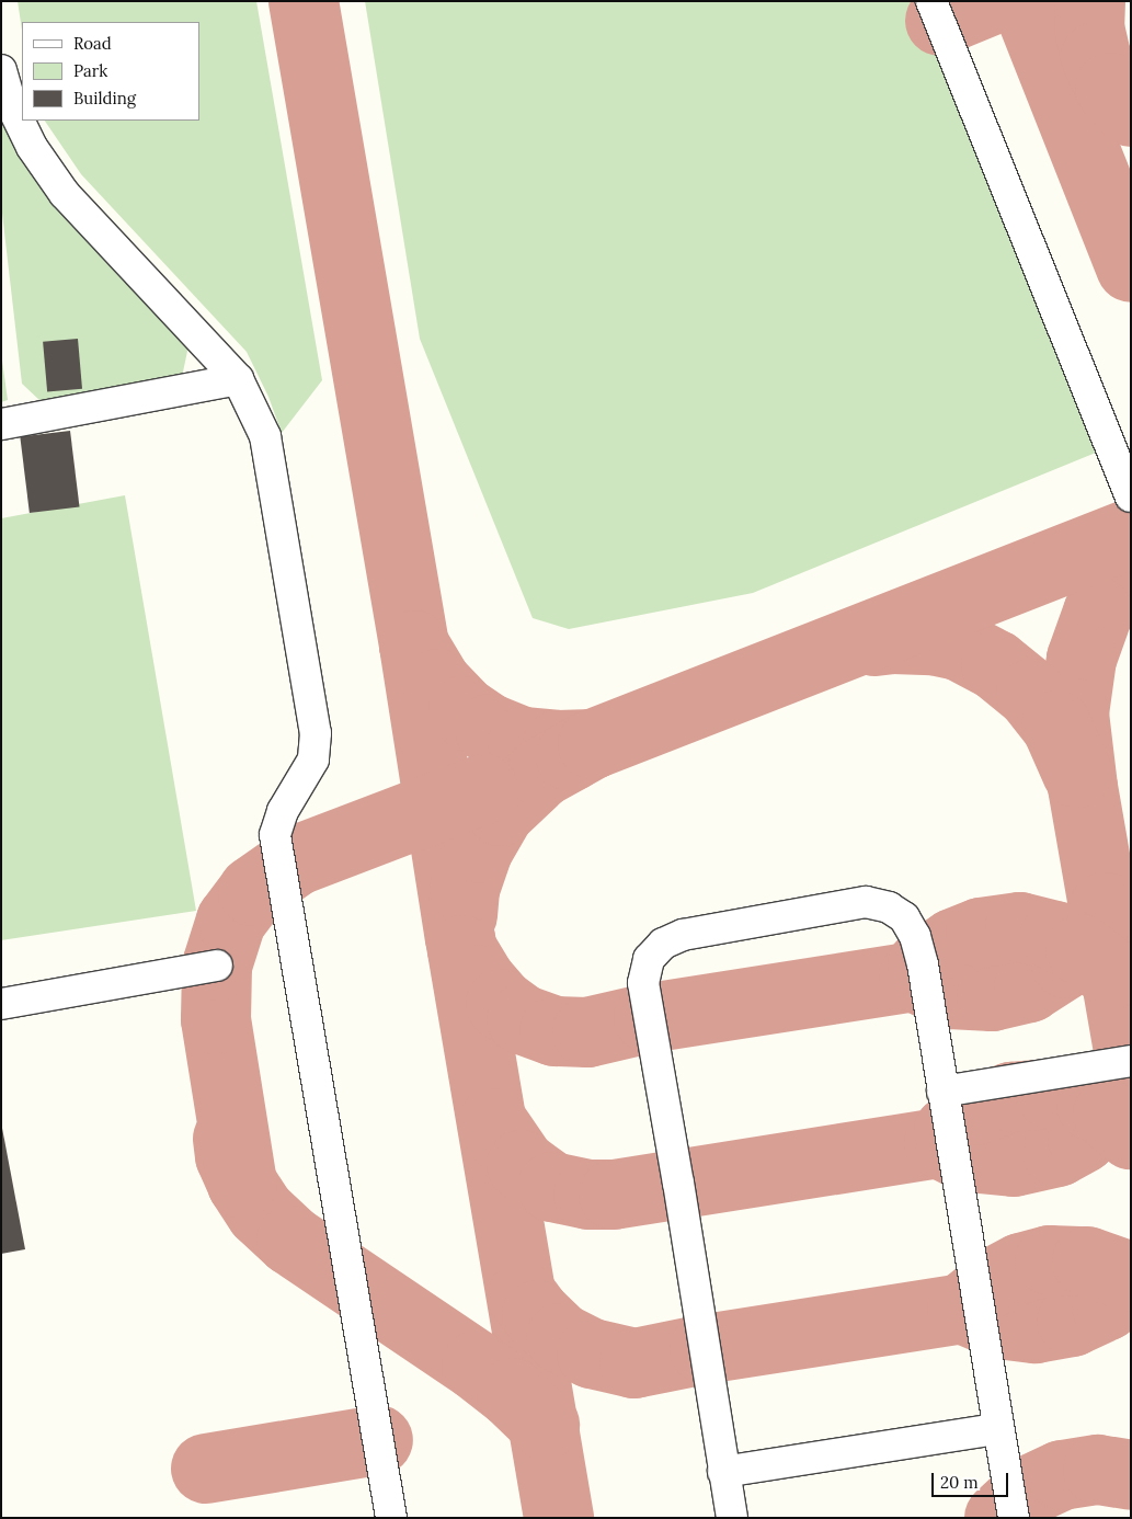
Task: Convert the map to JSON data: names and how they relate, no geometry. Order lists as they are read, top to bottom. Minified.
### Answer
{"legend":["Road","Park","Building"],"scale_bar":"20 m"}
